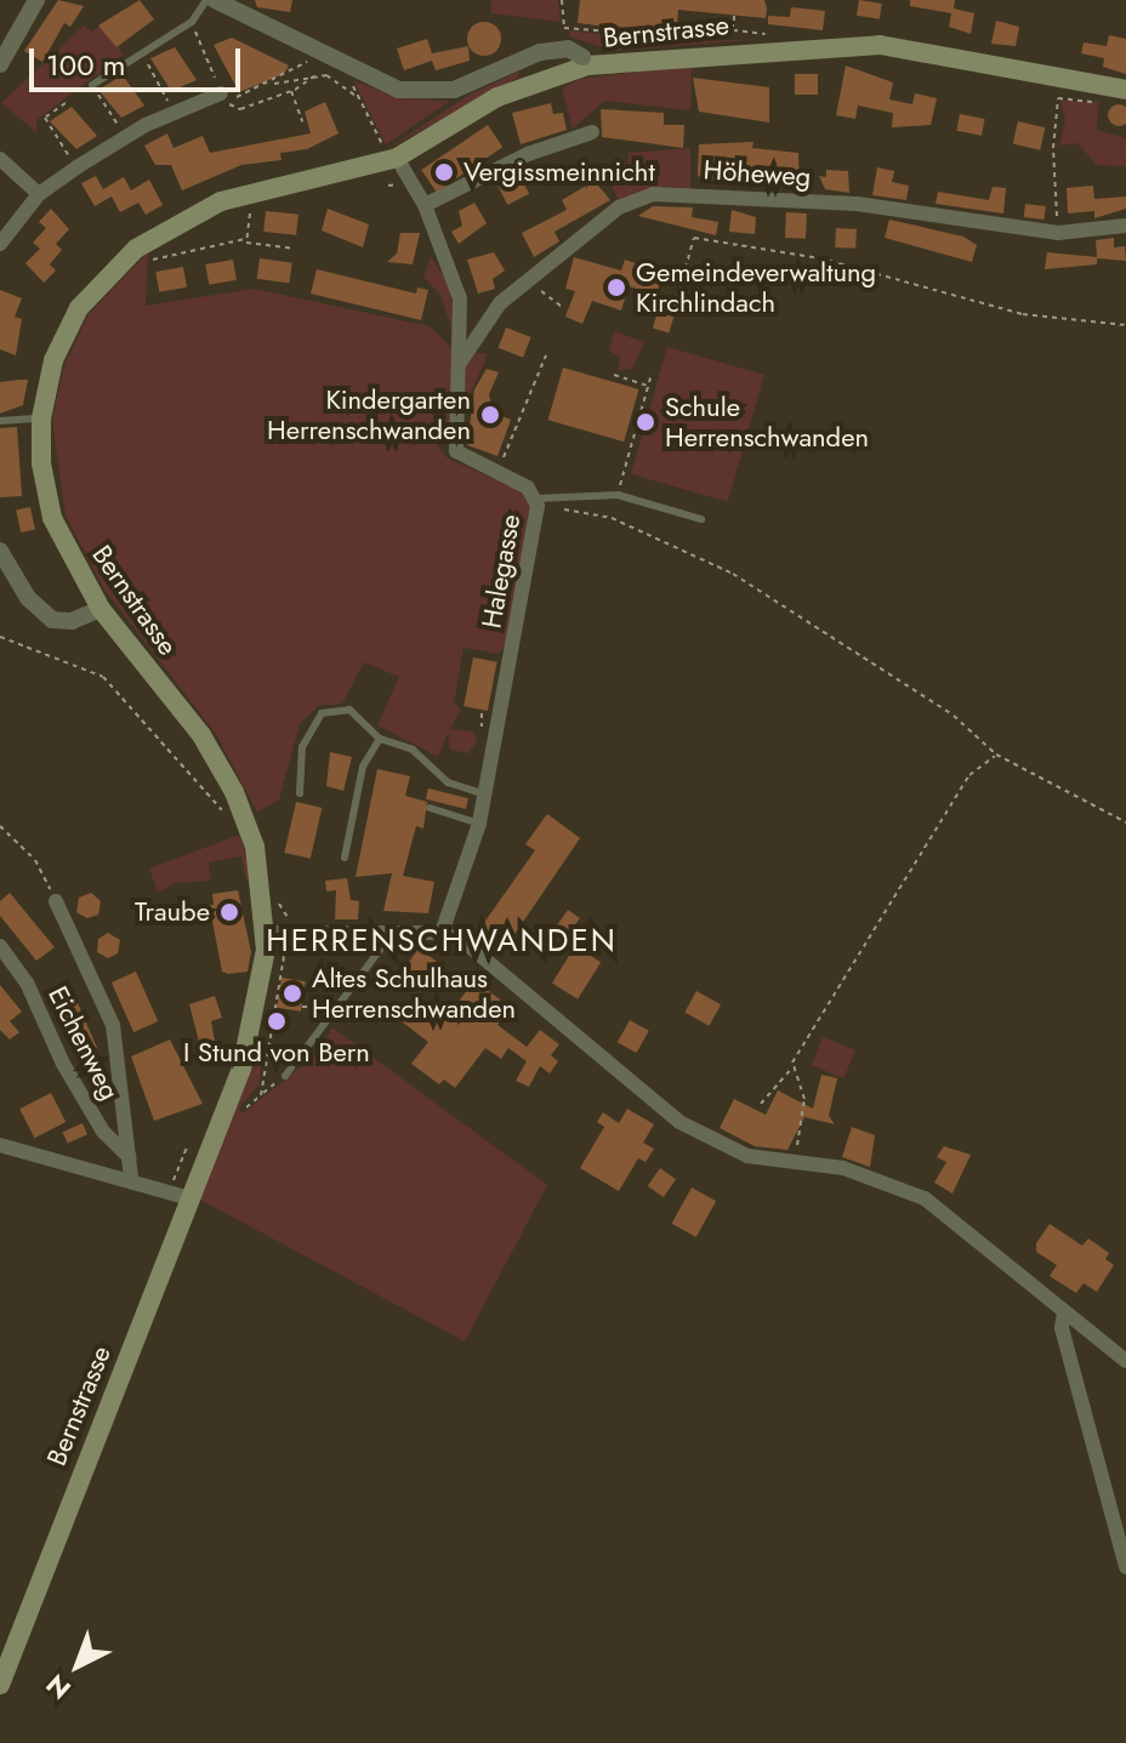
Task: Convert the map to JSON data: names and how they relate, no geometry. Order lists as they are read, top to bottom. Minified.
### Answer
{"streets":{"main road":["Bernstrasse"],"street":["Höheweg","Halegasse","Eichenweg"]},"crossings":[["Bernstrasse","Halegasse"],["Höheweg","Halegasse"]],"districts":["HERRENSCHWANDEN"],"places":["Vergissmeinnicht","Gemeindeverwaltung Kirchlindach","Kindergarten Herrenschwanden","Schule Herrenschwanden","Traube","Altes Schulhaus Herrenschwanden","I Stund von Bern"],"scale_bar":"100 m","north":"bottom left"}
